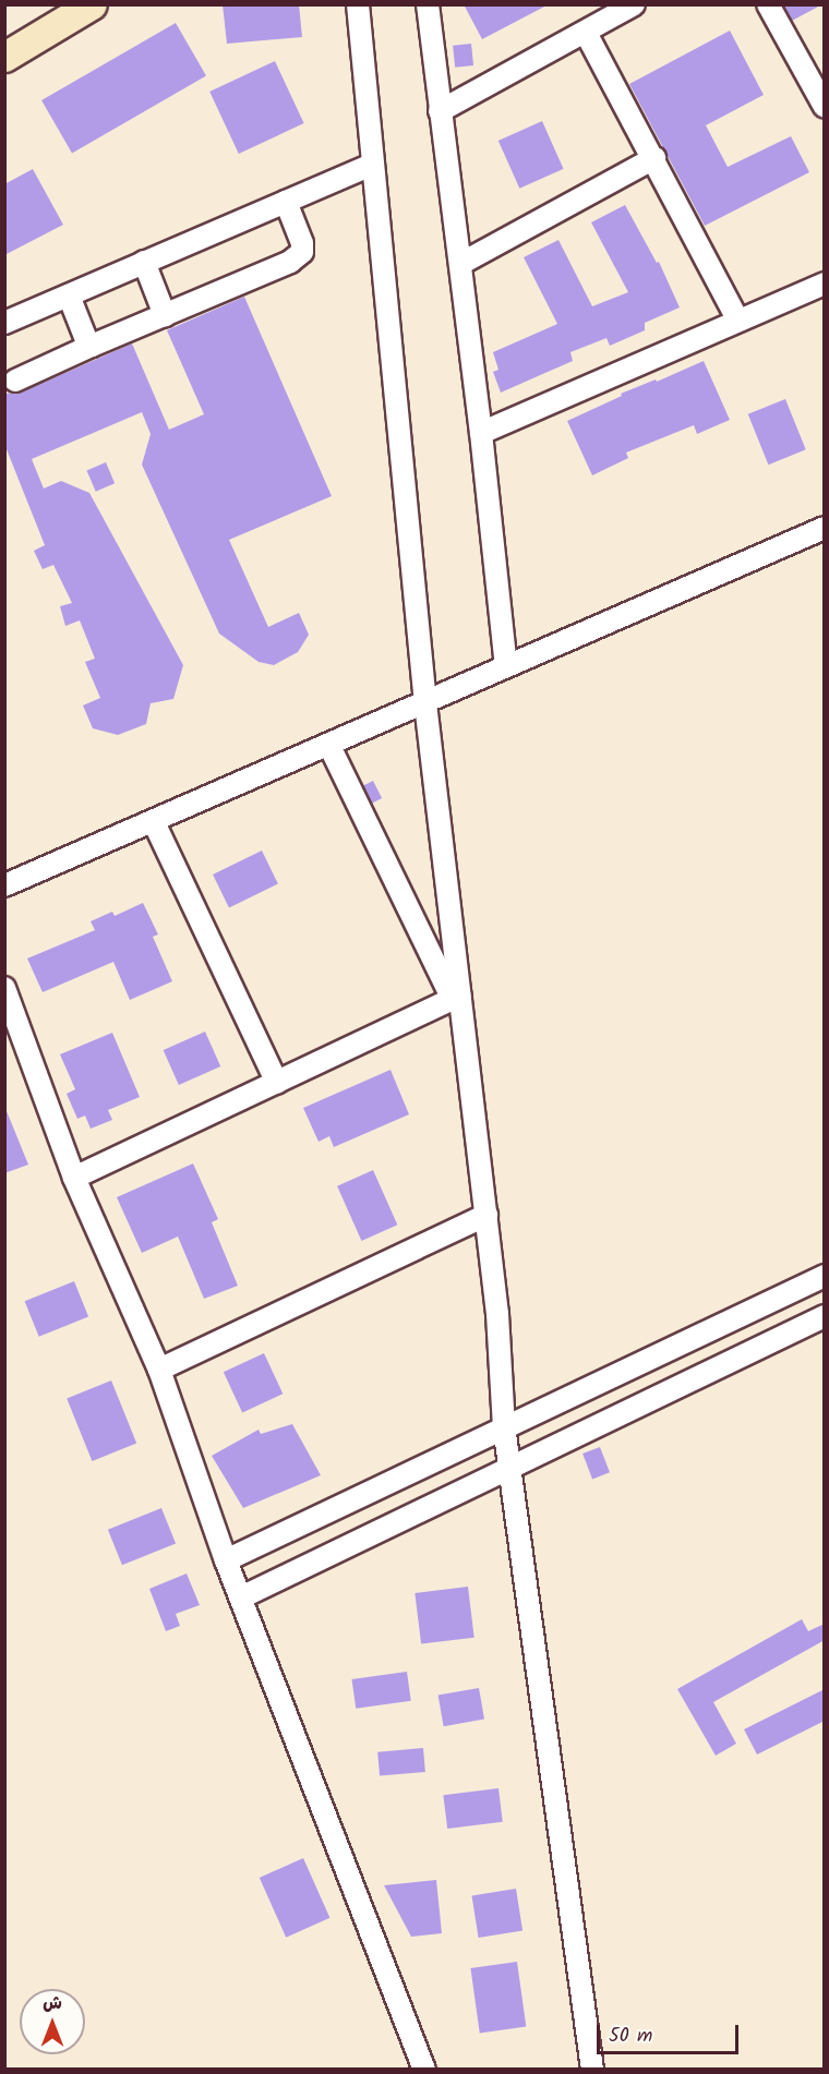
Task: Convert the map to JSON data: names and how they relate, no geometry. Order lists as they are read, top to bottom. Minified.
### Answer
{"scale_bar":"50 m","north":"top"}
